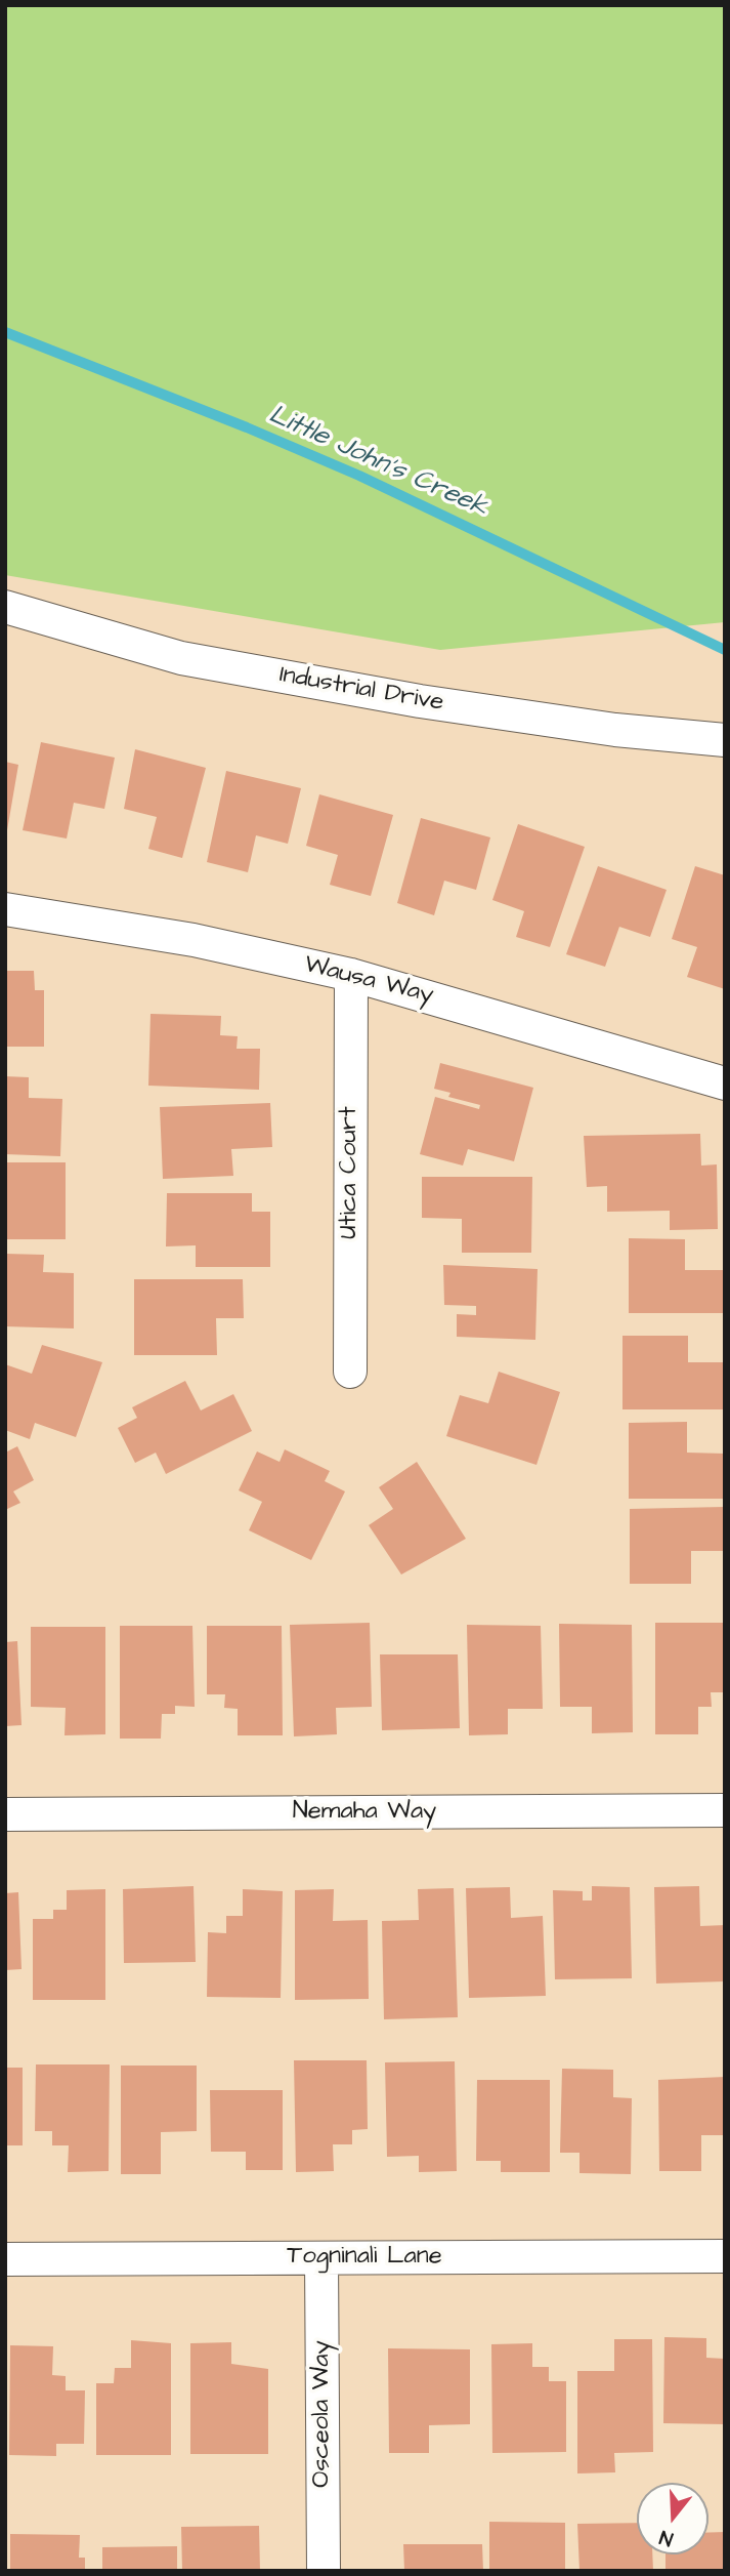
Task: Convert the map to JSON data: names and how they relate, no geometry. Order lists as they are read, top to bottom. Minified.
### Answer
{"streets":{"street":["Industrial Drive","Wausa Way","Utica Court","Nemaha Way","Togninali Lane","Osceola Way"]},"crossings":[["Wausa Way","Utica Court"],["Togninali Lane","Osceola Way"]],"water":["Little John's Creek"],"north":"bottom"}
